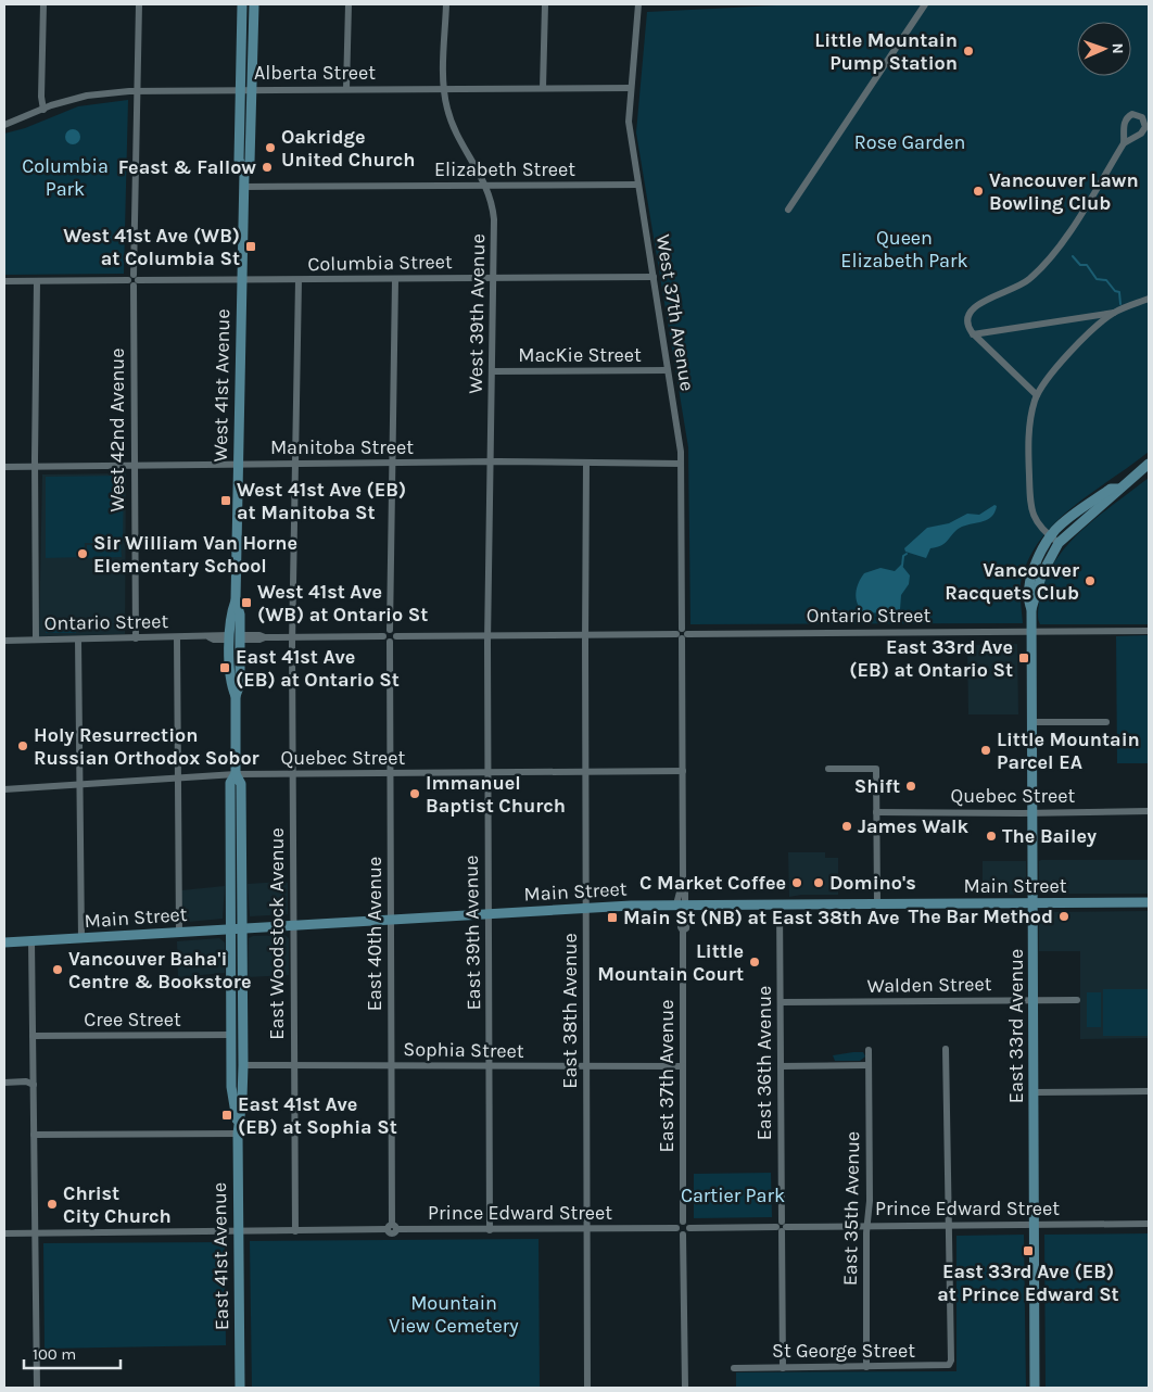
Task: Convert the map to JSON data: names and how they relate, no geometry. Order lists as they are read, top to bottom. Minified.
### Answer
{"streets":{"main road":["West 41st Avenue","Main Street","East 33rd Avenue","East 41st Avenue"],"street":["Alberta Street","Elizabeth Street","Columbia Street","West 37th Avenue","West 39th Avenue","MacKie Street","West 42nd Avenue","Manitoba Street","Ontario Street","Quebec Street","East 39th Avenue","East Woodstock Avenue","East 40th Avenue","Walden Street","East 38th Avenue","Cree Street","Sophia Street","East 36th Avenue","East 37th Avenue","East 35th Avenue","Prince Edward Street","St George Street"]},"crossings":[["Alberta Street","West 37th Avenue"],["Alberta Street","West 39th Avenue"],["Alberta Street","West 41st Avenue"],["Alberta Street","West 42nd Avenue"],["Elizabeth Street","West 37th Avenue"],["Elizabeth Street","West 39th Avenue"],["Elizabeth Street","West 41st Avenue"],["Columbia Street","West 37th Avenue"],["Columbia Street","West 39th Avenue"],["Columbia Street","West 41st Avenue"],["Columbia Street","West 42nd Avenue"],["Columbia Street","East Woodstock Avenue"],["West 37th Avenue","MacKie Street"],["West 37th Avenue","Manitoba Street"],["West 37th Avenue","Ontario Street"],["West 37th Avenue","East 37th Avenue"],["West 39th Avenue","MacKie Street"],["West 39th Avenue","Manitoba Street"],["West 39th Avenue","Ontario Street"],["West 39th Avenue","East 39th Avenue"],["West 41st Avenue","Manitoba Street"],["West 41st Avenue","Ontario Street"],["West 41st Avenue","East 41st Avenue"],["West 42nd Avenue","Manitoba Street"],["West 42nd Avenue","Ontario Street"],["Manitoba Street","East Woodstock Avenue"],["Manitoba Street","East 38th Avenue"],["Ontario Street","East 39th Avenue"],["Ontario Street","East Woodstock Avenue"],["Ontario Street","East 38th Avenue"],["Ontario Street","East 33rd Avenue"],["Ontario Street","East 37th Avenue"],["Ontario Street","East 41st Avenue"],["Quebec Street","East 39th Avenue"],["Quebec Street","East Woodstock Avenue"],["Quebec Street","East 40th Avenue"],["Quebec Street","East 38th Avenue"],["Quebec Street","East 33rd Avenue"],["Quebec Street","East 37th Avenue"],["Quebec Street","East 41st Avenue"],["Main Street","East 39th Avenue"],["Main Street","East Woodstock Avenue"],["Main Street","East 40th Avenue"],["Main Street","East 38th Avenue"],["Main Street","East 33rd Avenue"],["Main Street","East 36th Avenue"],["Main Street","East 37th Avenue"],["Main Street","East 41st Avenue"],["East 39th Avenue","Sophia Street"],["East 39th Avenue","Prince Edward Street"],["East Woodstock Avenue","Sophia Street"],["East Woodstock Avenue","Prince Edward Street"],["East 40th Avenue","Sophia Street"],["East 40th Avenue","Prince Edward Street"],["Walden Street","East 33rd Avenue"],["Walden Street","East 36th Avenue"],["East 38th Avenue","Sophia Street"],["East 38th Avenue","Prince Edward Street"],["Cree Street","East 41st Avenue"],["East 33rd Avenue","Prince Edward Street"],["Sophia Street","East 37th Avenue"],["Sophia Street","East 41st Avenue"],["East 36th Avenue","Prince Edward Street"],["East 36th Avenue","St George Street"],["East 35th Avenue","Prince Edward Street"],["East 35th Avenue","St George Street"],["Prince Edward Street","East 41st Avenue"],["Prince Edward Street","St George Street"]],"parks":["Rose Garden","Columbia Park","Queen Elizabeth Park","Cartier Park","Mountain View Cemetery"],"places":{"other":["Little Mountain Pump Station","Oakridge United Church","Feast & Fallow","Vancouver Lawn Bowling Club","Sir William Van Horne Elementary School","Vancouver Racquets Club","Holy Resurrection Russian Orthodox Sobor","Little Mountain Parcel EA","Shift","Immanuel Baptist Church","James Walk","The Bailey","C Market Coffee","Domino's","The Bar Method","Little Mountain Court","Vancouver Baha'i Centre & Bookstore","Christ City Church"],"transit":["West 41st Ave (WB) at Columbia St","West 41st Ave (EB) at Manitoba St","West 41st Ave (WB) at Ontario St","East 33rd Ave (EB) at Ontario St","East 41st Ave (EB) at Ontario St","Main St (NB) at East 38th Ave","East 41st Ave (EB) at Sophia St","East 33rd Ave (EB) at Prince Edward St"]},"scale_bar":"100 m","north":"right"}
